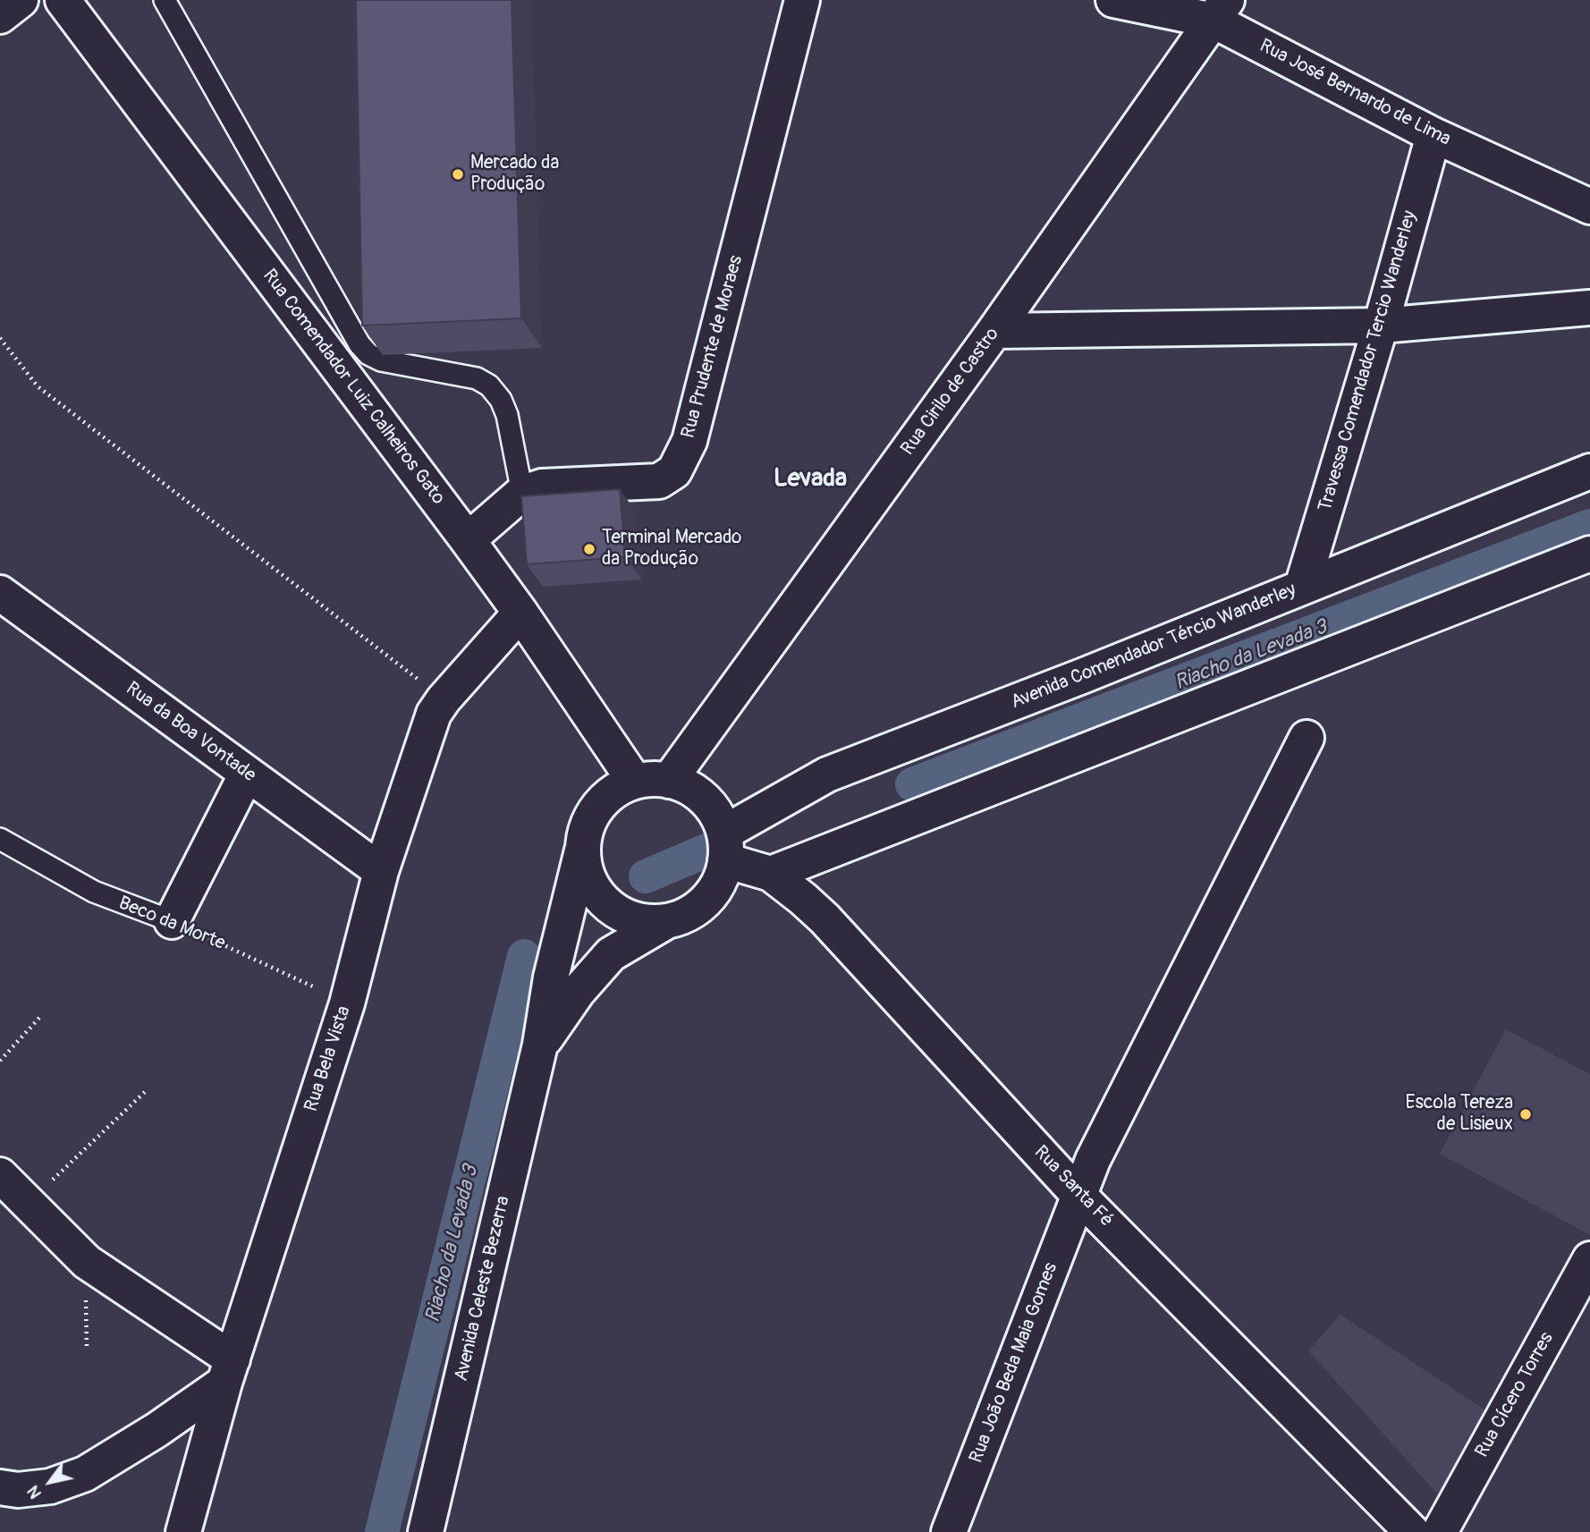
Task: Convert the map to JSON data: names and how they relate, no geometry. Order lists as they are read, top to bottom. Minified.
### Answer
{"streets":{"street":["Rua José Bernardo de Lima","Rua Prudente de Moraes","Travessa Comendador Tercio Wanderley","Rua Comendador Luiz Calheiros Gato","Rua Cirilo de Castro","Avenida Comendador Tércio Wanderley","Rua da Boa Vontade","Rua Bela Vista","Rua Santa Fé","Avenida Celeste Bezerra","Rua João Beda Maia Gomes","Rua Cícero Torres"],"lane":["Beco da Morte"]},"crossings":[["Rua José Bernardo de Lima","Travessa Comendador Tercio Wanderley"],["Rua José Bernardo de Lima","Rua Cirilo de Castro"],["Rua Prudente de Moraes","Rua Comendador Luiz Calheiros Gato"],["Travessa Comendador Tercio Wanderley","Avenida Comendador Tércio Wanderley"],["Rua Comendador Luiz Calheiros Gato","Rua Cirilo de Castro"],["Rua Comendador Luiz Calheiros Gato","Avenida Comendador Tércio Wanderley"],["Rua Comendador Luiz Calheiros Gato","Rua Bela Vista"],["Rua Comendador Luiz Calheiros Gato","Rua Santa Fé"],["Rua Comendador Luiz Calheiros Gato","Avenida Celeste Bezerra"],["Rua Cirilo de Castro","Avenida Comendador Tércio Wanderley"],["Rua Cirilo de Castro","Rua Santa Fé"],["Rua Cirilo de Castro","Avenida Celeste Bezerra"],["Avenida Comendador Tércio Wanderley","Rua Santa Fé"],["Avenida Comendador Tércio Wanderley","Avenida Celeste Bezerra"],["Rua da Boa Vontade","Rua Bela Vista"],["Beco da Morte","Rua Bela Vista"],["Rua Santa Fé","Avenida Celeste Bezerra"],["Rua Santa Fé","Rua João Beda Maia Gomes"]],"districts":["Levada"],"water":["Riacho da Levada 3"],"places":["Mercado da Produção","Terminal Mercado da Produção","Escola Tereza de Lisieux"],"north":"bottom left"}
